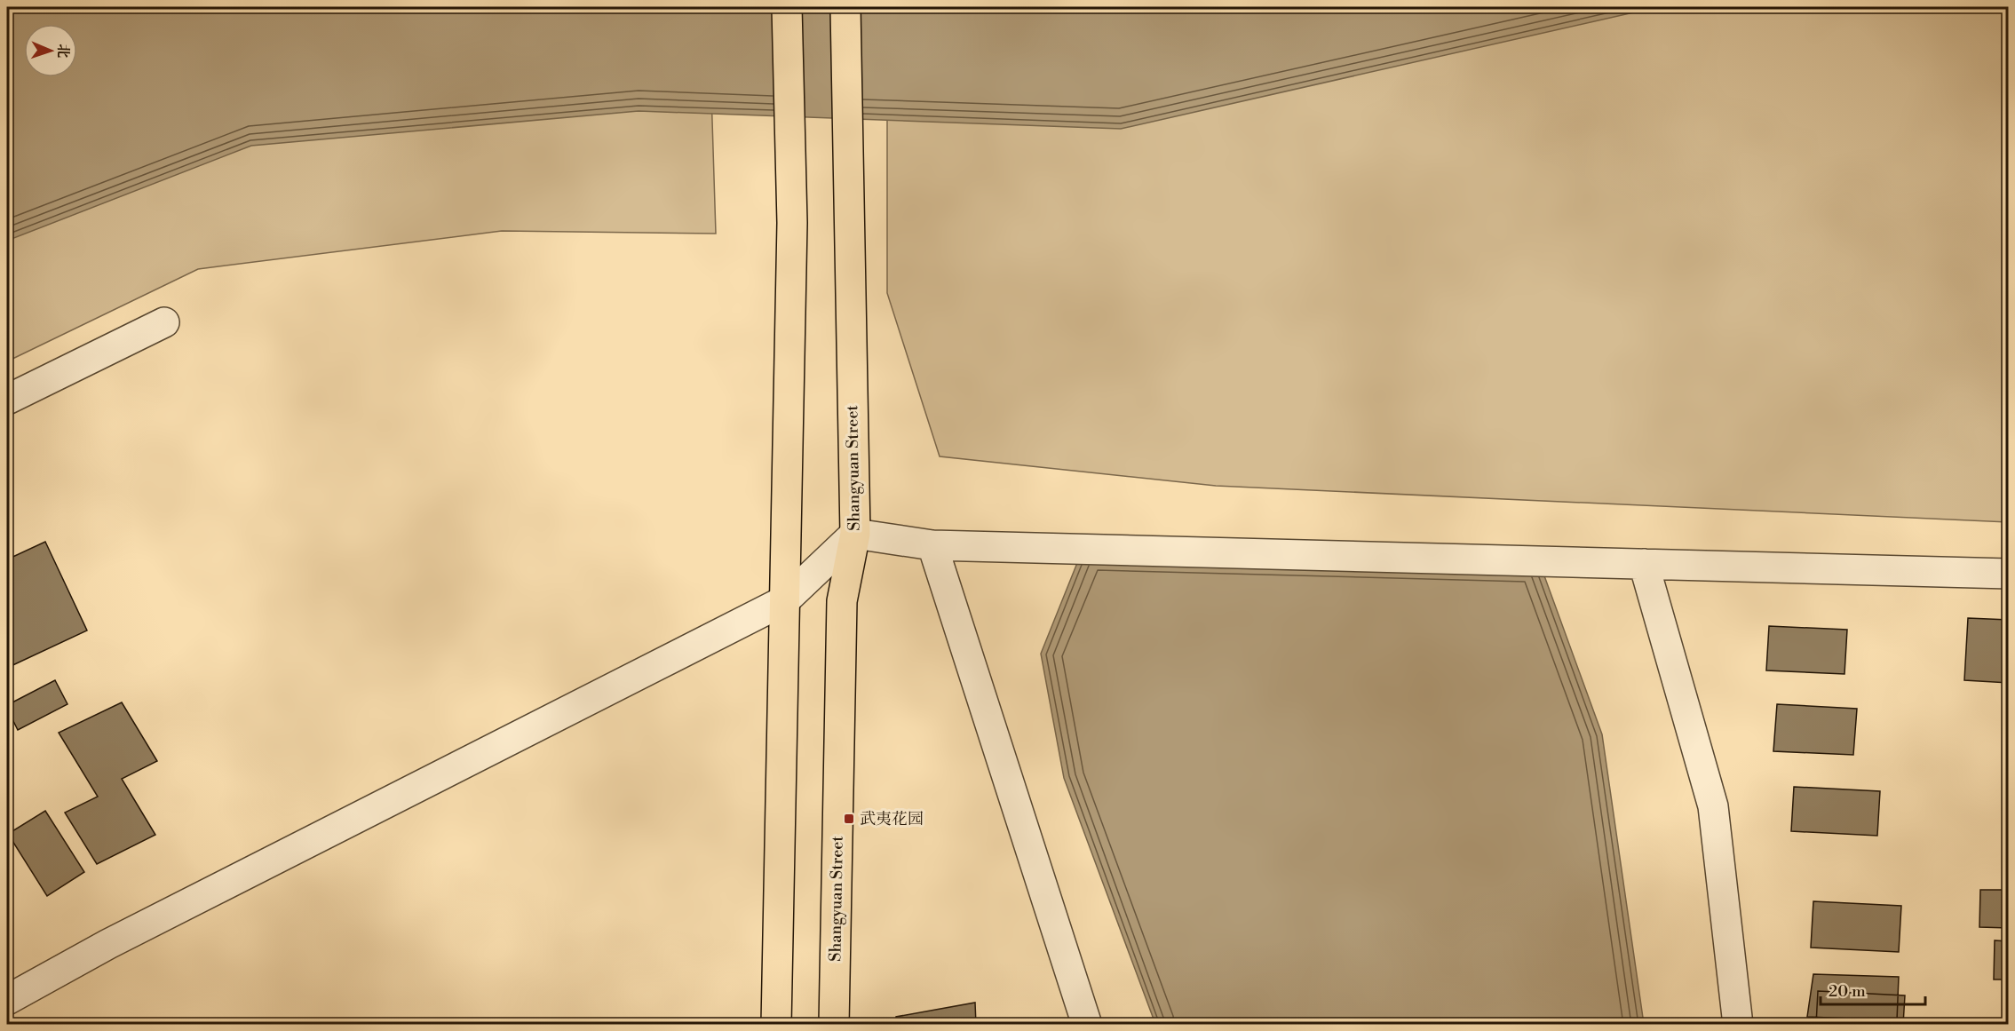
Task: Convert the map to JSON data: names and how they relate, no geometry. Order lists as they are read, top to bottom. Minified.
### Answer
{"streets":{"main road":["Shangyuan Street"]},"places":{"transit":["武夷花园"]},"scale_bar":"20 m","north":"right"}
